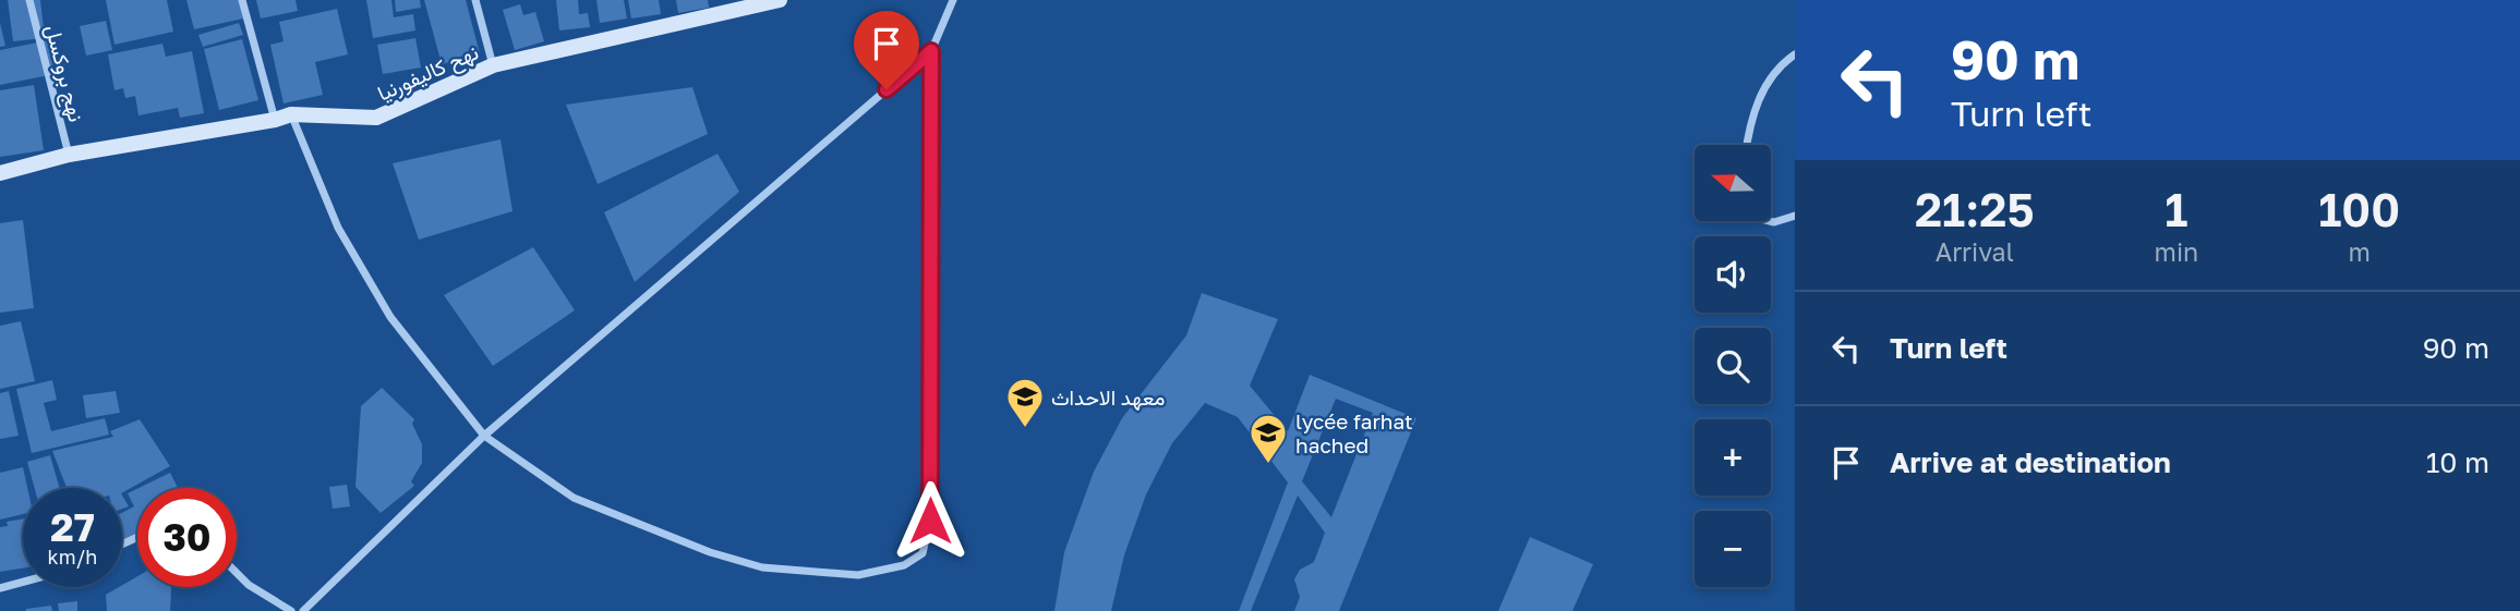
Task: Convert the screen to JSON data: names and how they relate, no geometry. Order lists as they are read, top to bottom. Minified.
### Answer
{"streets":{"street":["نهح كاليفورنيا","نهج بروكسل"]},"crossings":[["نهح كاليفورنيا","نهج بروكسل"]],"places":{"school or university":["معهد الاحداث","lycée farhat hached"]},"north":"left","page":{"turn":["90 m","Turn left"],"map_buttons":["+","−"],"eta":["21:25","Arrival","1","min","100","m"],"list":[{"name":"Turn left","value":"90 m"},{"name":"Arrive at destination","value":"10 m"}],"speed":"27 km/h","limit":"30"}}
